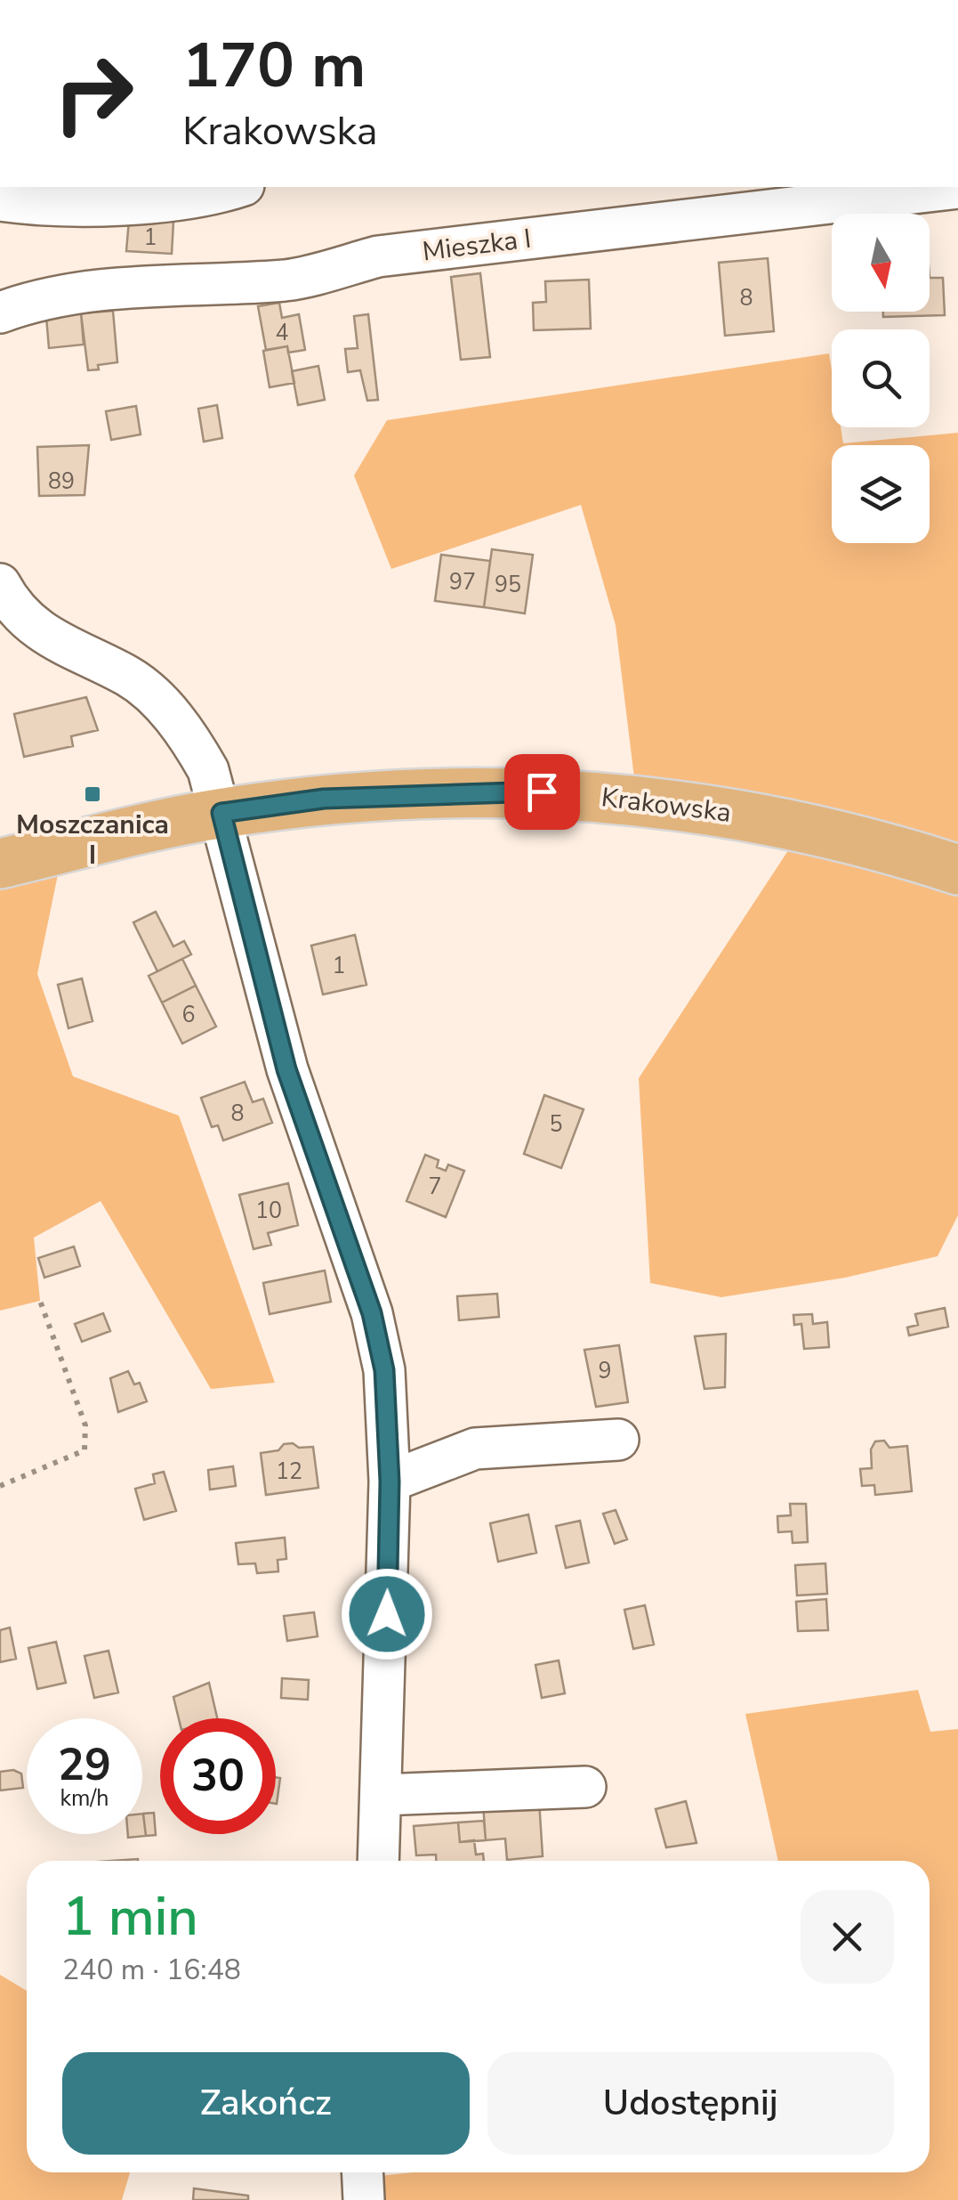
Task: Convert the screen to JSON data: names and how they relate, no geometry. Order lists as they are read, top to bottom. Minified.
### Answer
{"streets":{"main road":["Krakowska"],"street":["Mieszka I"]},"places":{"transit":["Moszczanica I"]},"house_numbers":["1","8","4","89","97","95","1","6","8","5","7","10","9","12"],"north":"bottom","page":{"turn":["170 m","Krakowska"],"speed":"29 km/h","limit":"30","heading":["1 min","240 m · 16:48"],"buttons":["Zakończ","Udostępnij"]}}
